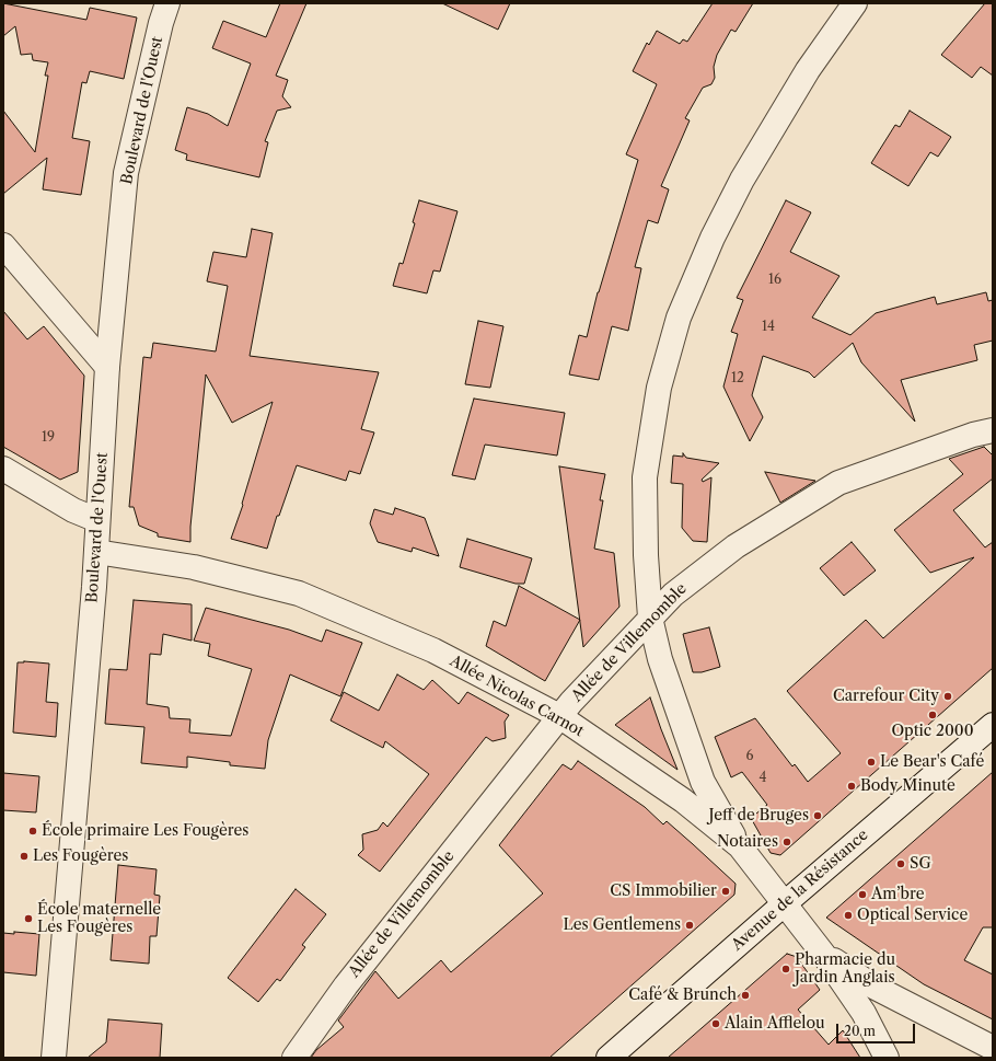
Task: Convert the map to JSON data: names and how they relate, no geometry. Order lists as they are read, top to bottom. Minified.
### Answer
{"streets":{"street":["Boulevard de l'Ouest","Allée de Villemomble","Allée Nicolas Carnot","Avenue de la Résistance"]},"crossings":[["Boulevard de l'Ouest","Allée Nicolas Carnot"],["Allée de Villemomble","Allée Nicolas Carnot"],["Allée Nicolas Carnot","Avenue de la Résistance"]],"places":["Carrefour City","Optic 2000","Le Bear's Café","Body Minute","Jeff de Bruges","École primaire Les Fougères","Notaires","Les Fougères","SG","CS Immobilier","Am’bre","Optical Service","École maternelle Les Fougères","Les Gentlemens","Pharmacie du Jardin Anglais","Café & Brunch","Alain Afflelou"],"house_numbers":["16","14","12","19","6","4"],"scale_bar":"20 m"}
